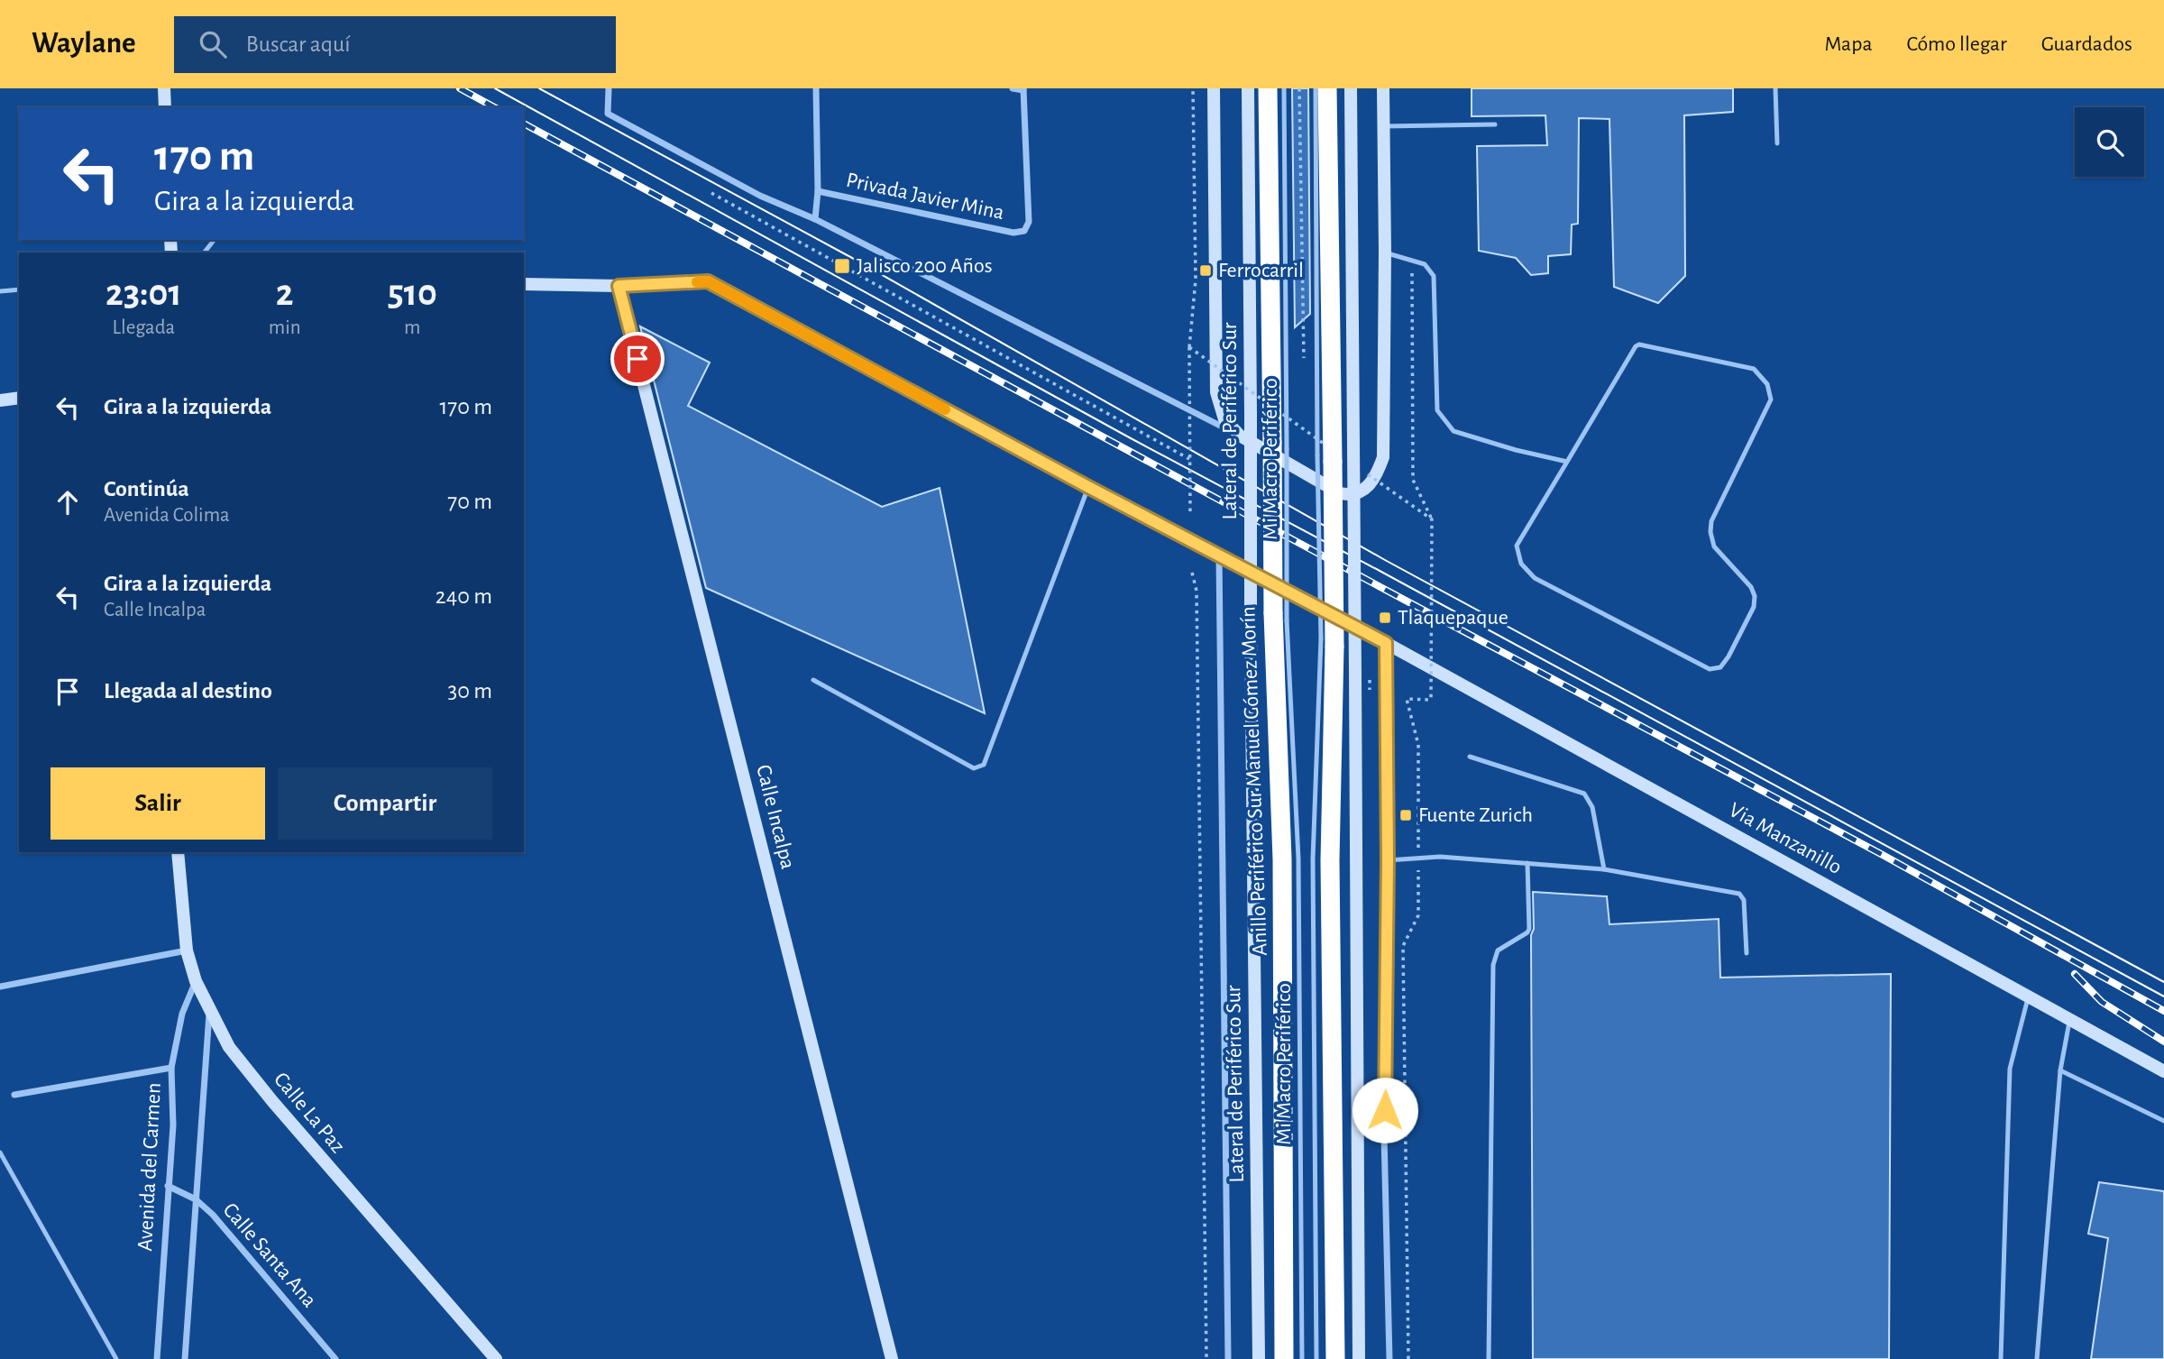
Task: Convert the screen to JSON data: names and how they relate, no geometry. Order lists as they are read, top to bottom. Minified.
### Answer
{"streets":{"highway":["Anillo Periférico Sur Manuel Gómez Morín"],"street":["Privada Javier Mina","Lateral de Periférico Sur","Calle Incalpa","Via Manzanillo","Calle La Paz","Avenida del Carmen","Calle Santa Ana"],"lane":["Mi Macro Periférico"]},"crossings":[["Mi Macro Periférico","Anillo Periférico Sur Manuel Gómez Morín"],["Calle Incalpa","Via Manzanillo"],["Calle La Paz","Avenida del Carmen"],["Avenida del Carmen","Calle Santa Ana"]],"places":{"transit":["Jalisco 200 Años","Ferrocarril","Tlaquepaque","Fuente Zurich"]},"page":{"header":"Waylane","search":"Buscar aquí","nav":["Mapa","Cómo llegar","Guardados"],"turn":["170 m","Gira a la izquierda"],"eta":["23:01","Llegada","2","min","510","m"],"list":[{"name":"Gira a la izquierda","value":"170 m"},{"name":"Continúa","note":"Avenida Colima","value":"70 m"},{"name":"Gira a la izquierda","note":"Calle Incalpa","value":"240 m"},{"name":"Llegada al destino","value":"30 m"}],"buttons":["Salir","Compartir"]}}
